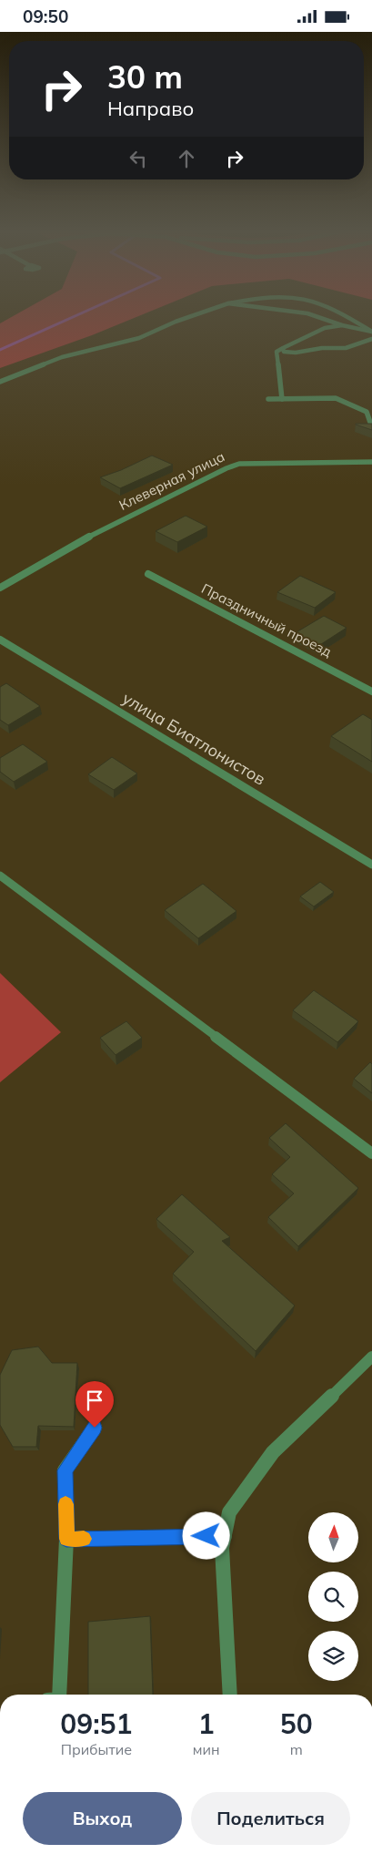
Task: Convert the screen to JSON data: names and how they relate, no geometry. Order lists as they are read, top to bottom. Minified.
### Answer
{"streets":{"street":["Клеверная улица","Праздничный проезд","улица Биатлонистов"]},"north":"top","page":{"status":"09:50","turn":["30 m","Направо"],"eta":["09:51","Прибытие","1","мин","50","m"],"buttons":["Выход","Поделиться"]}}
